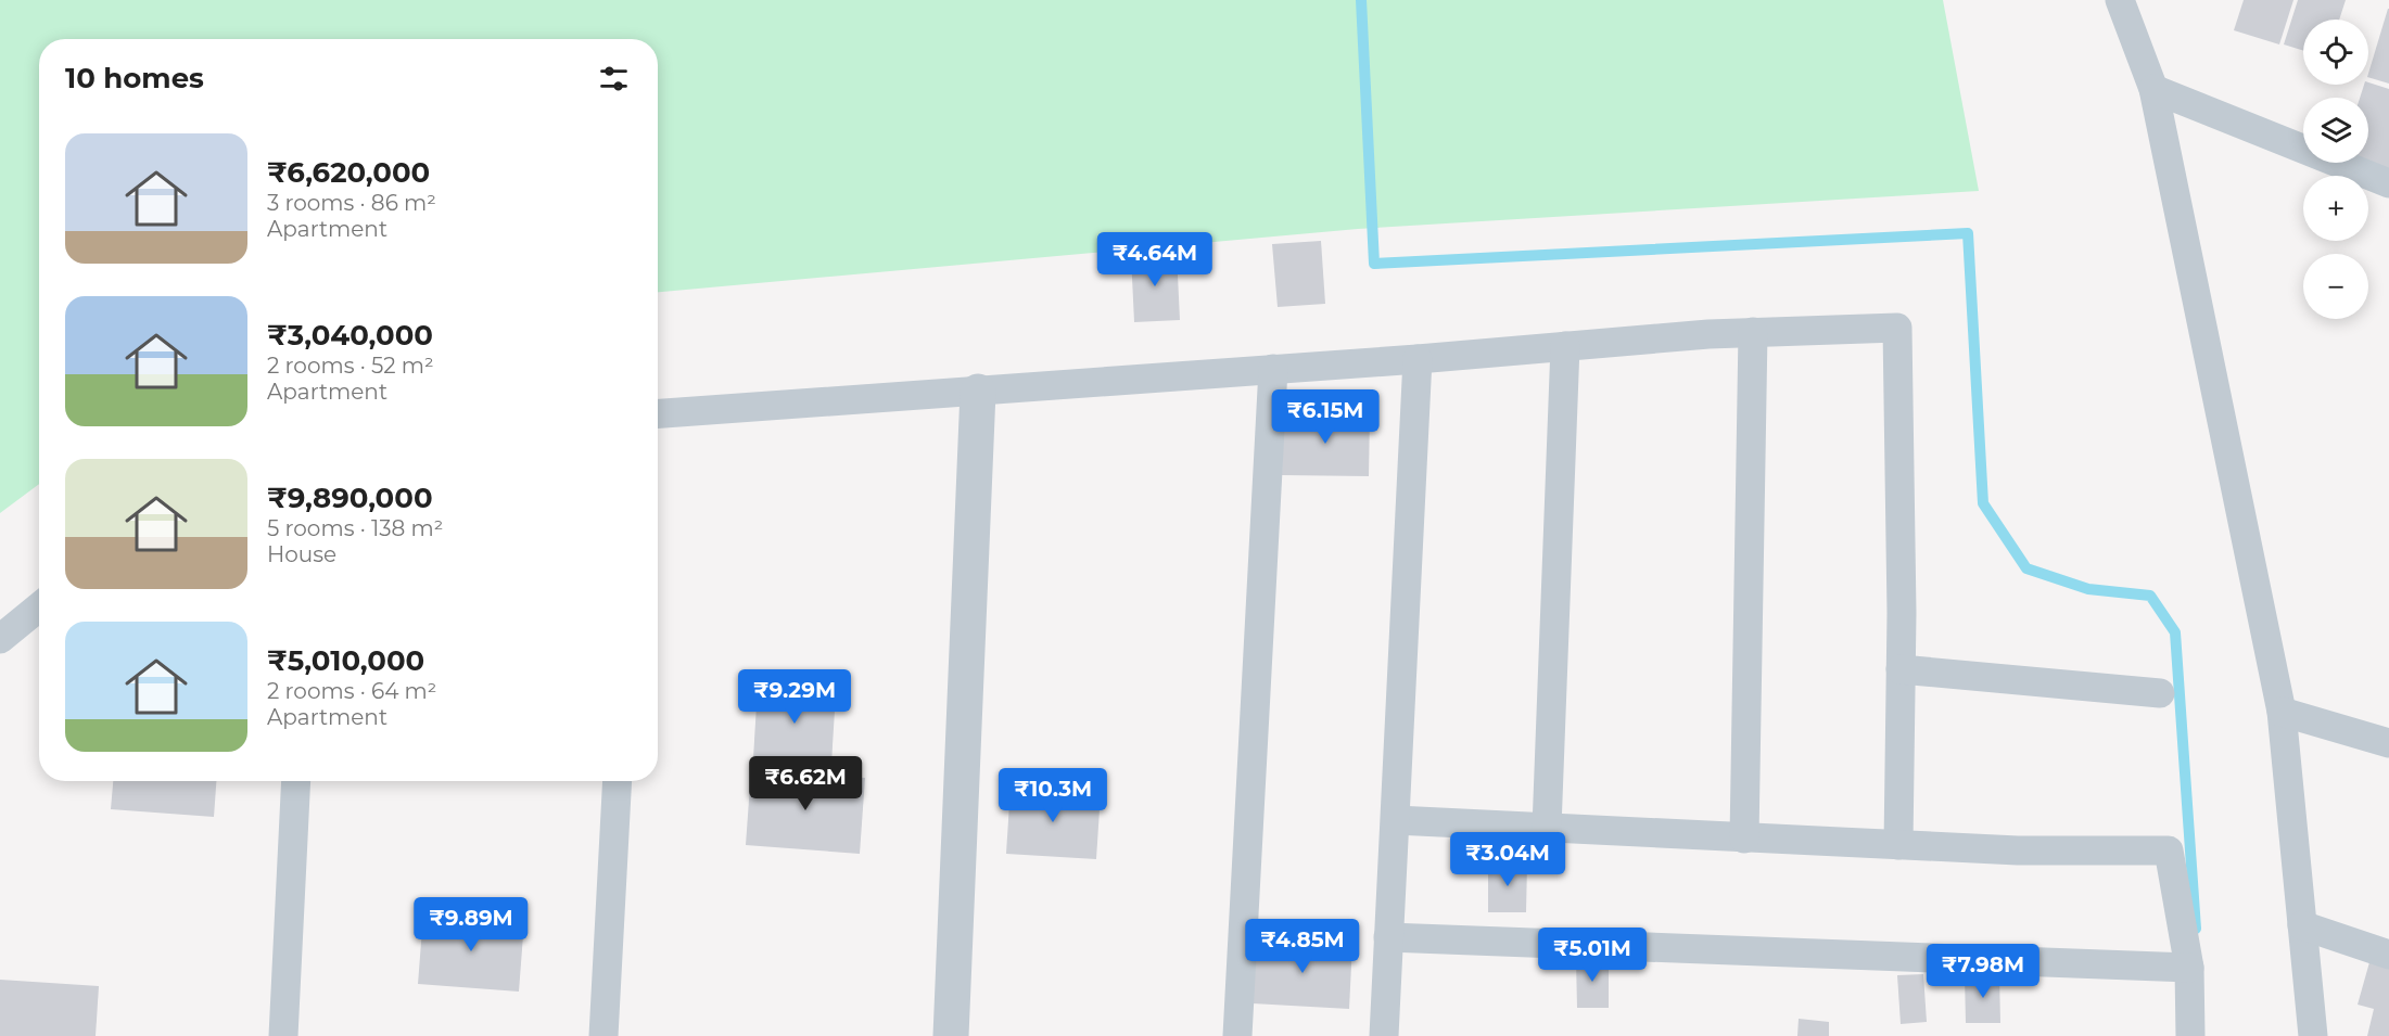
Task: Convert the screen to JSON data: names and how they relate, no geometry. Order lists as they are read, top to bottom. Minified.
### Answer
{"page":{"map_buttons":["+","−"],"heading":"10 homes","list":[{"name":"₹6,620,000","note":"3 rooms · 86 m² · Apartment"},{"name":"₹3,040,000","note":"2 rooms · 52 m² · Apartment"},{"name":"₹9,890,000","note":"5 rooms · 138 m² · House"},{"name":"₹5,010,000","note":"2 rooms · 64 m² · Apartment"}],"price":["₹4.64M","₹6.15M","₹9.29M","₹6.62M","₹10.3M","₹3.04M","₹9.89M","₹4.85M","₹5.01M","₹7.98M"]}}
